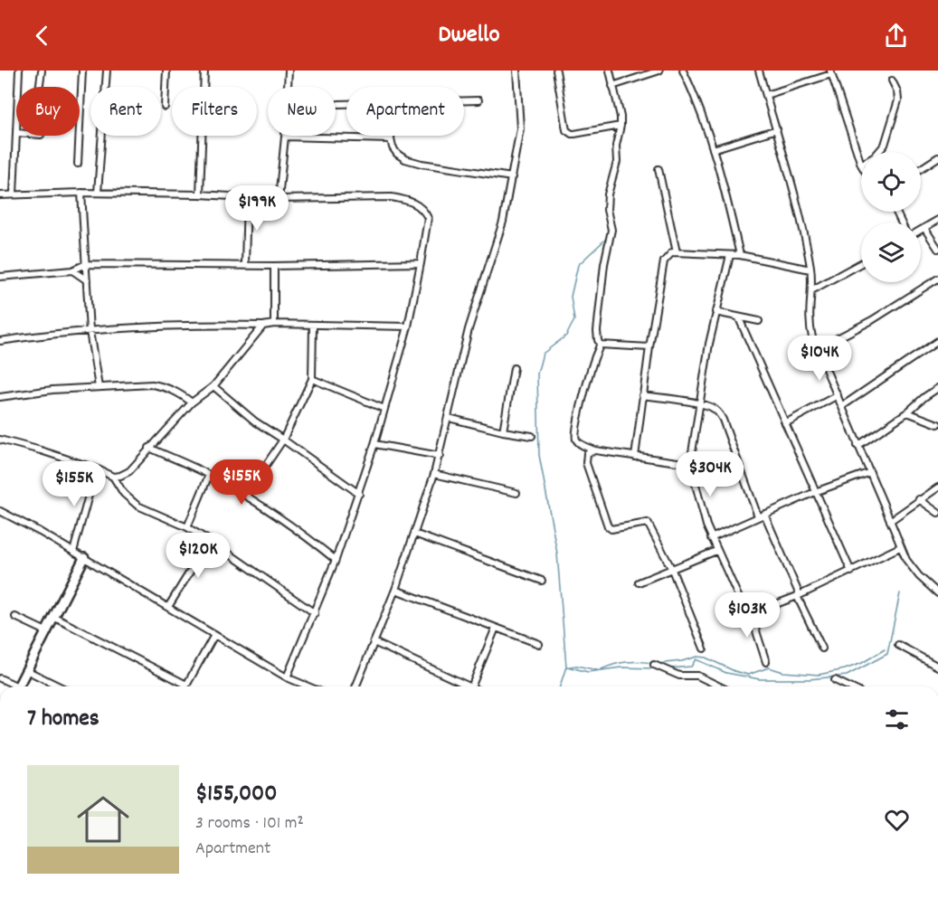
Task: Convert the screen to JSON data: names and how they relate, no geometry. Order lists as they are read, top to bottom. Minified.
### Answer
{"page":{"header":"Dwello","chip":["Buy","Rent","Filters","New","Apartment"],"price":["$199K","$104K","$304K","$155K","$155K","$120K","$103K"],"heading":"7 homes","list":[{"name":"$155,000","note":"3 rooms · 101 m² · Apartment"}]}}
